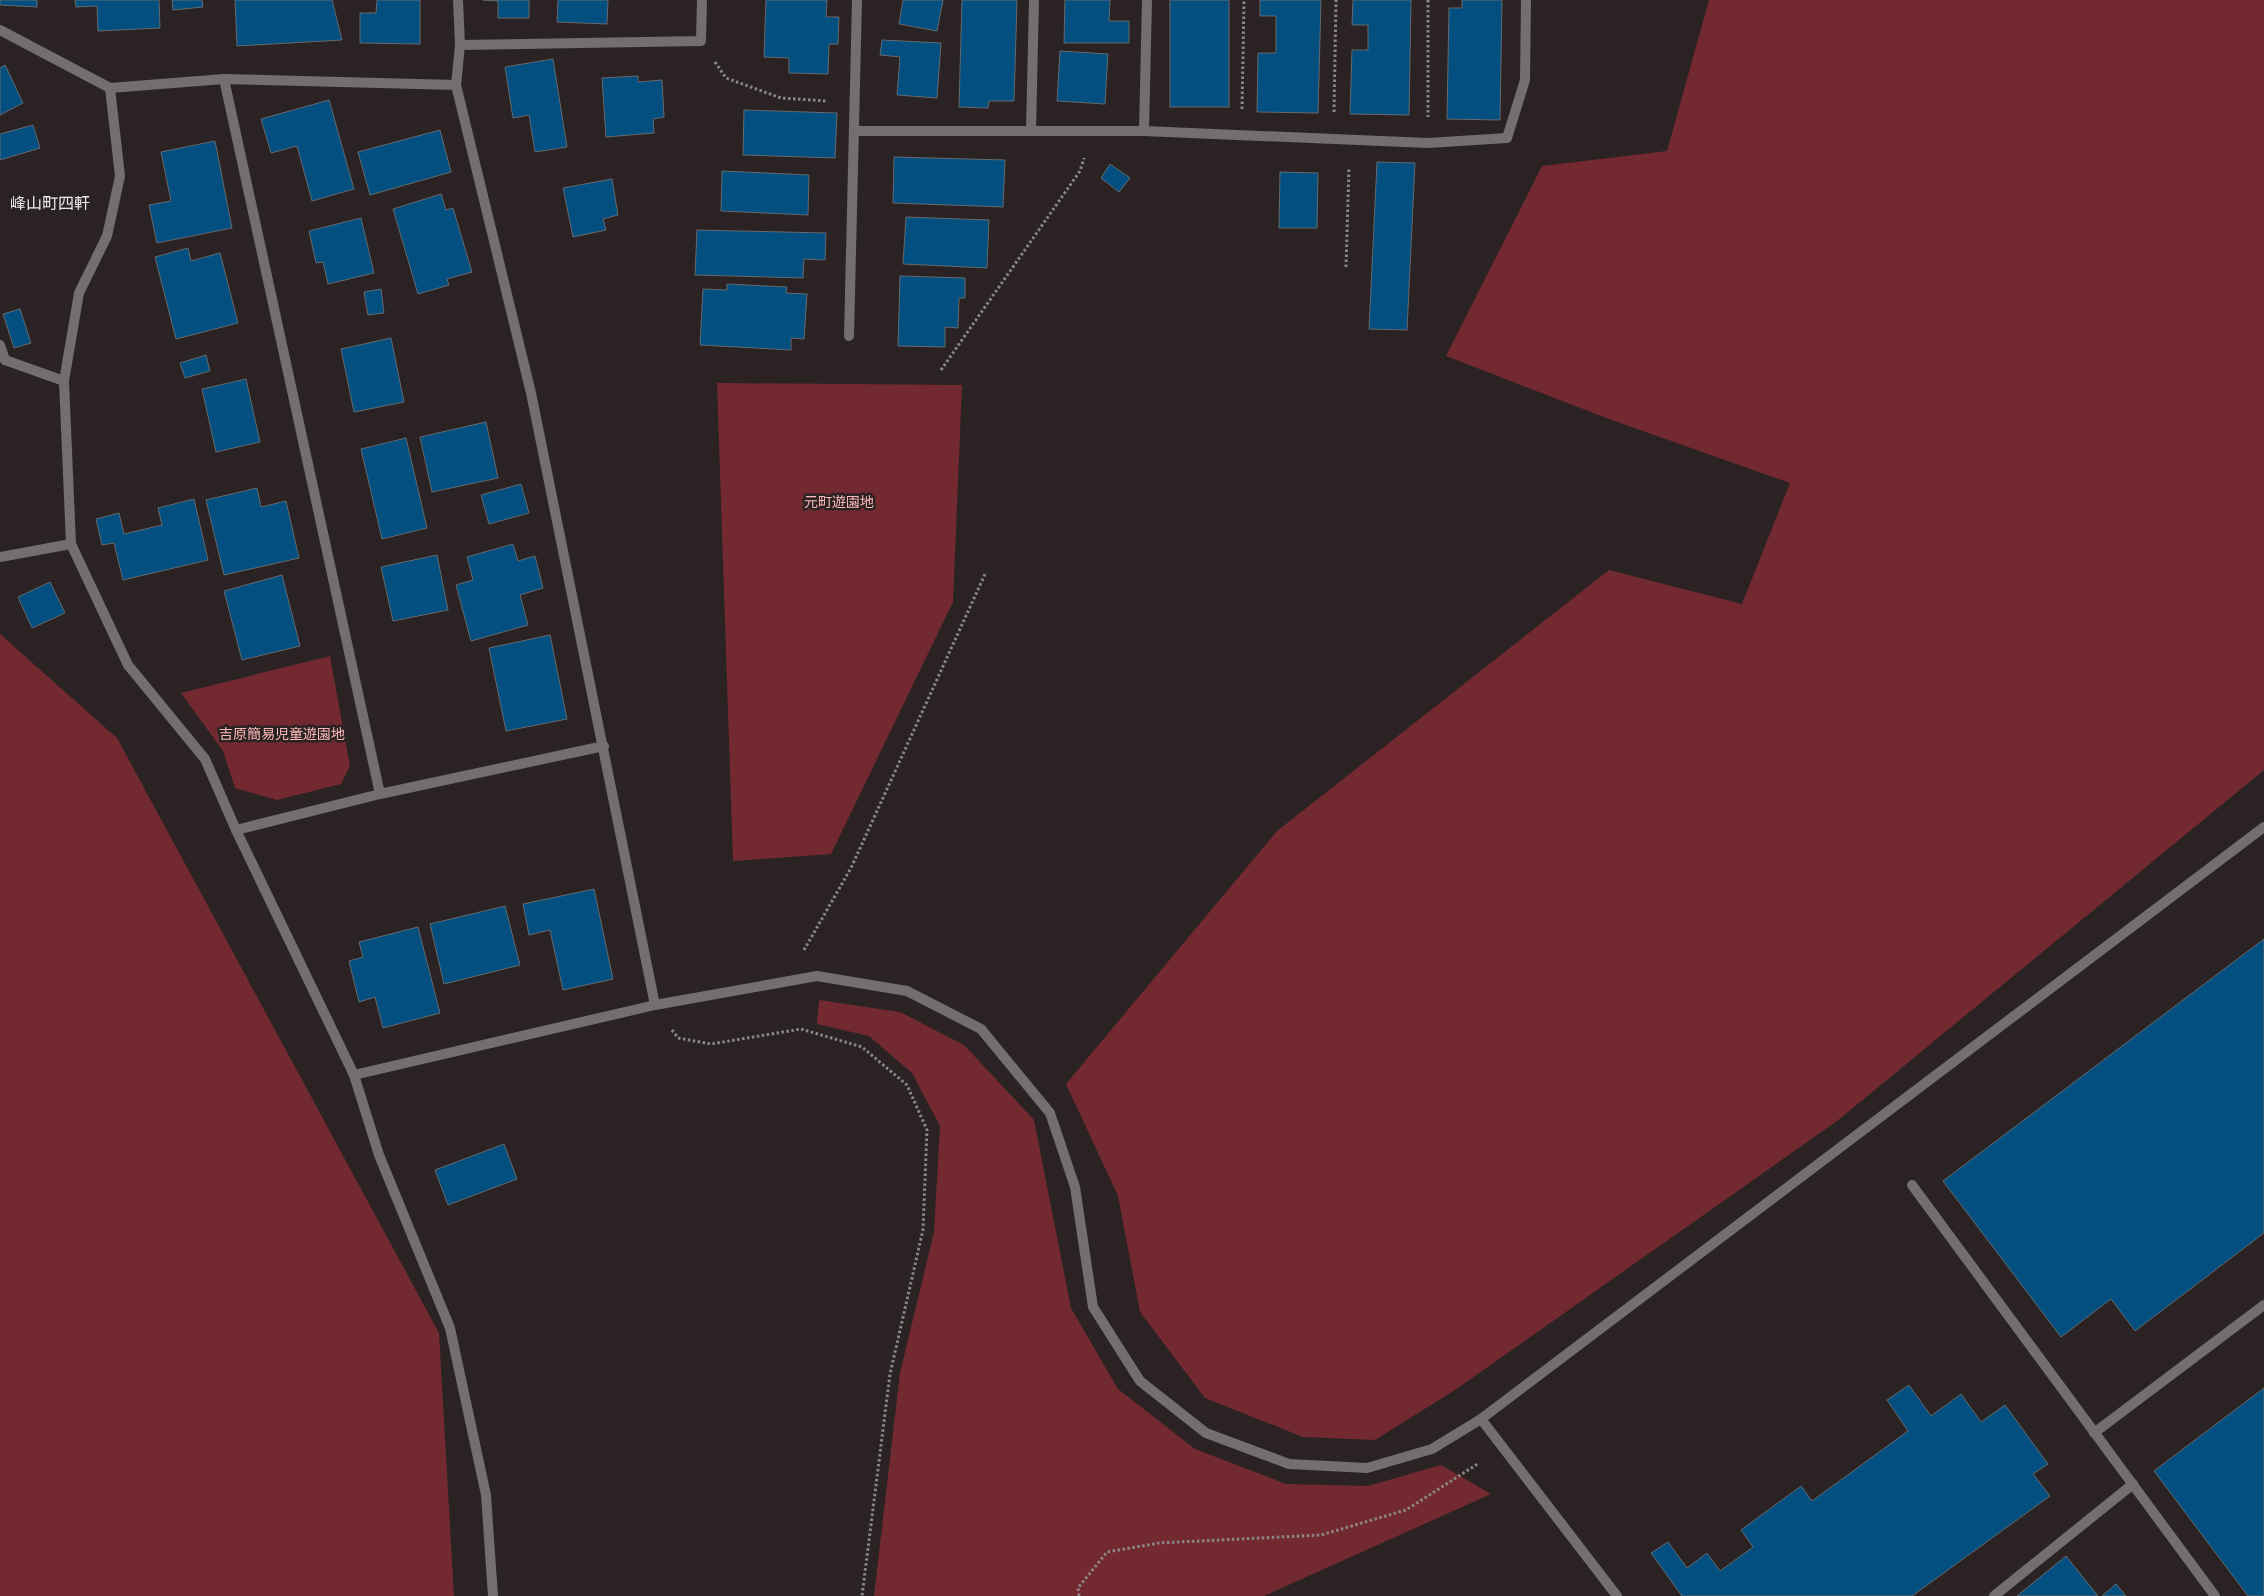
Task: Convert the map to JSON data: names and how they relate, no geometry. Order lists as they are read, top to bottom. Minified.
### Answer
{"districts":["峰山町四軒"],"parks":["元町遊園地","吉原簡易児童遊園地"]}
